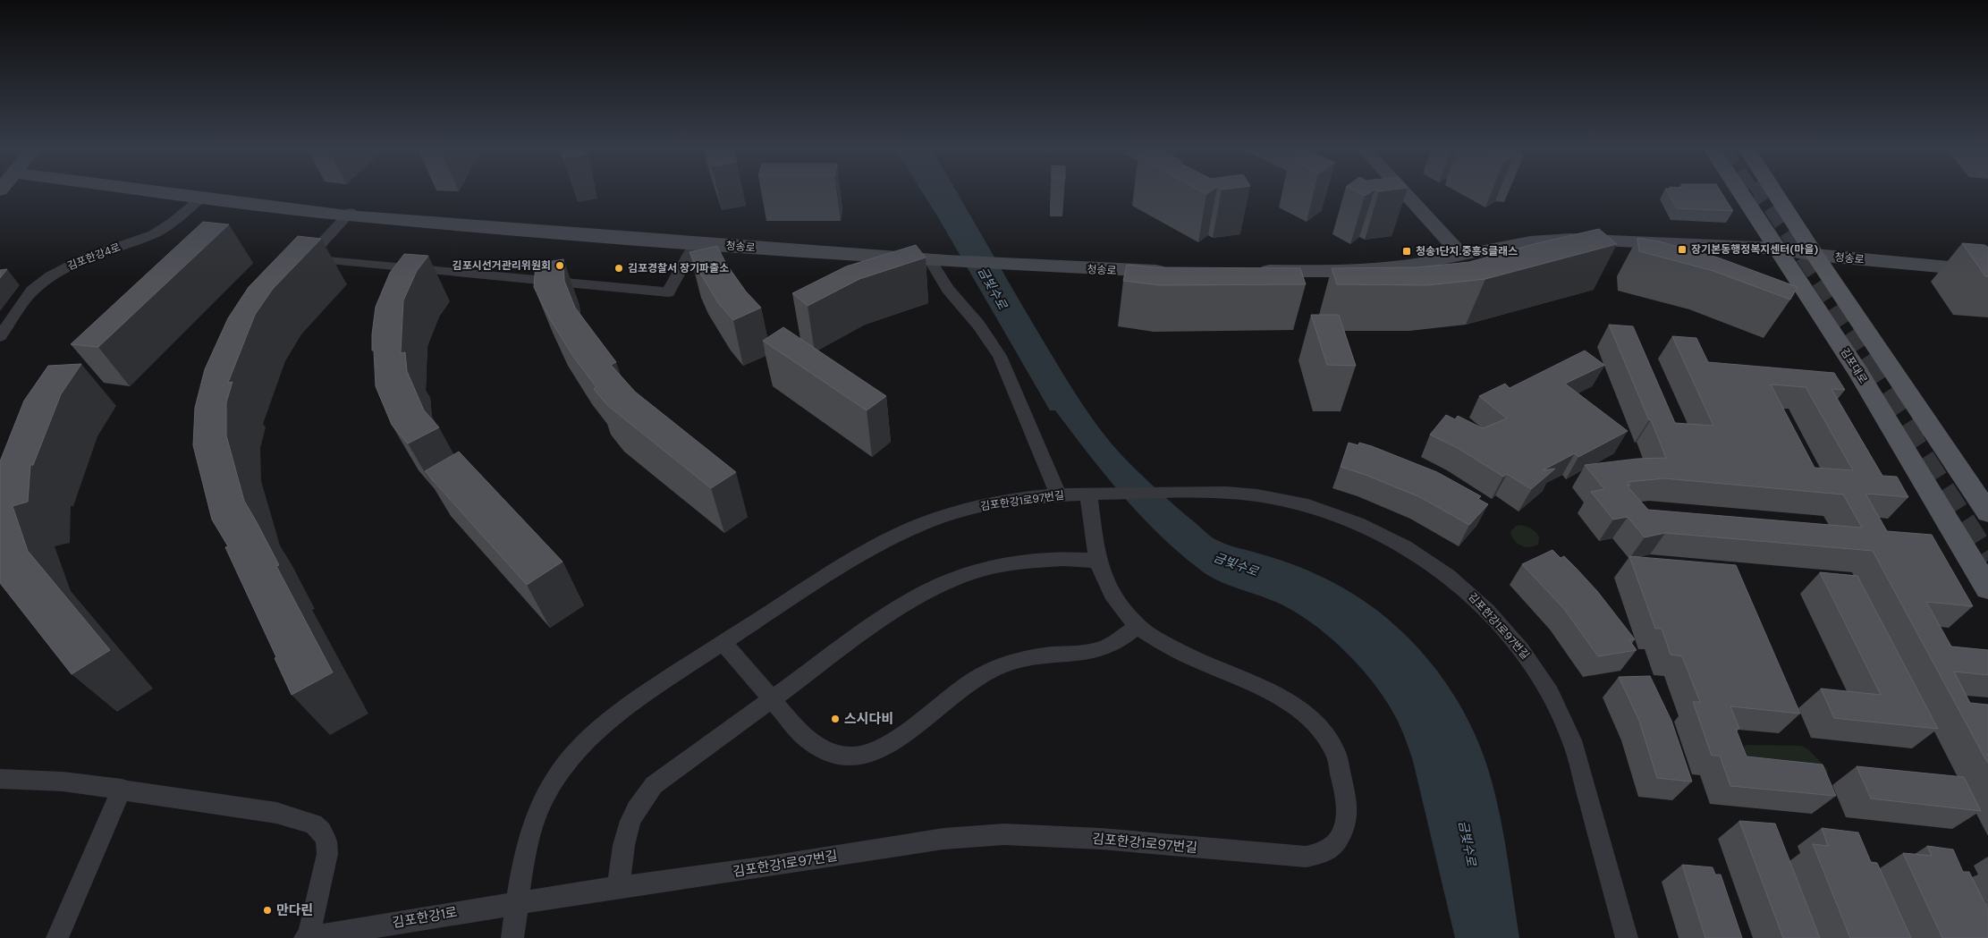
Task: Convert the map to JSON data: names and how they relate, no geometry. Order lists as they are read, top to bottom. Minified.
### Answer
{"streets":{"main road":["김포대로"],"street":["청송로","김포한강4로","김포한강1로97번길","김포한강1로"]},"crossings":[["청송로","김포한강4로"],["청송로","김포대로"],["김포한강1로97번길","김포한강1로"]],"water":["금빛수로"],"places":{"transit":["장기본동행정복지센터(마을)","청송1단지.중흥S클래스"],"other":["김포시선거관리위원회","김포경찰서 장기파출소","스시다비","만다린"]}}
